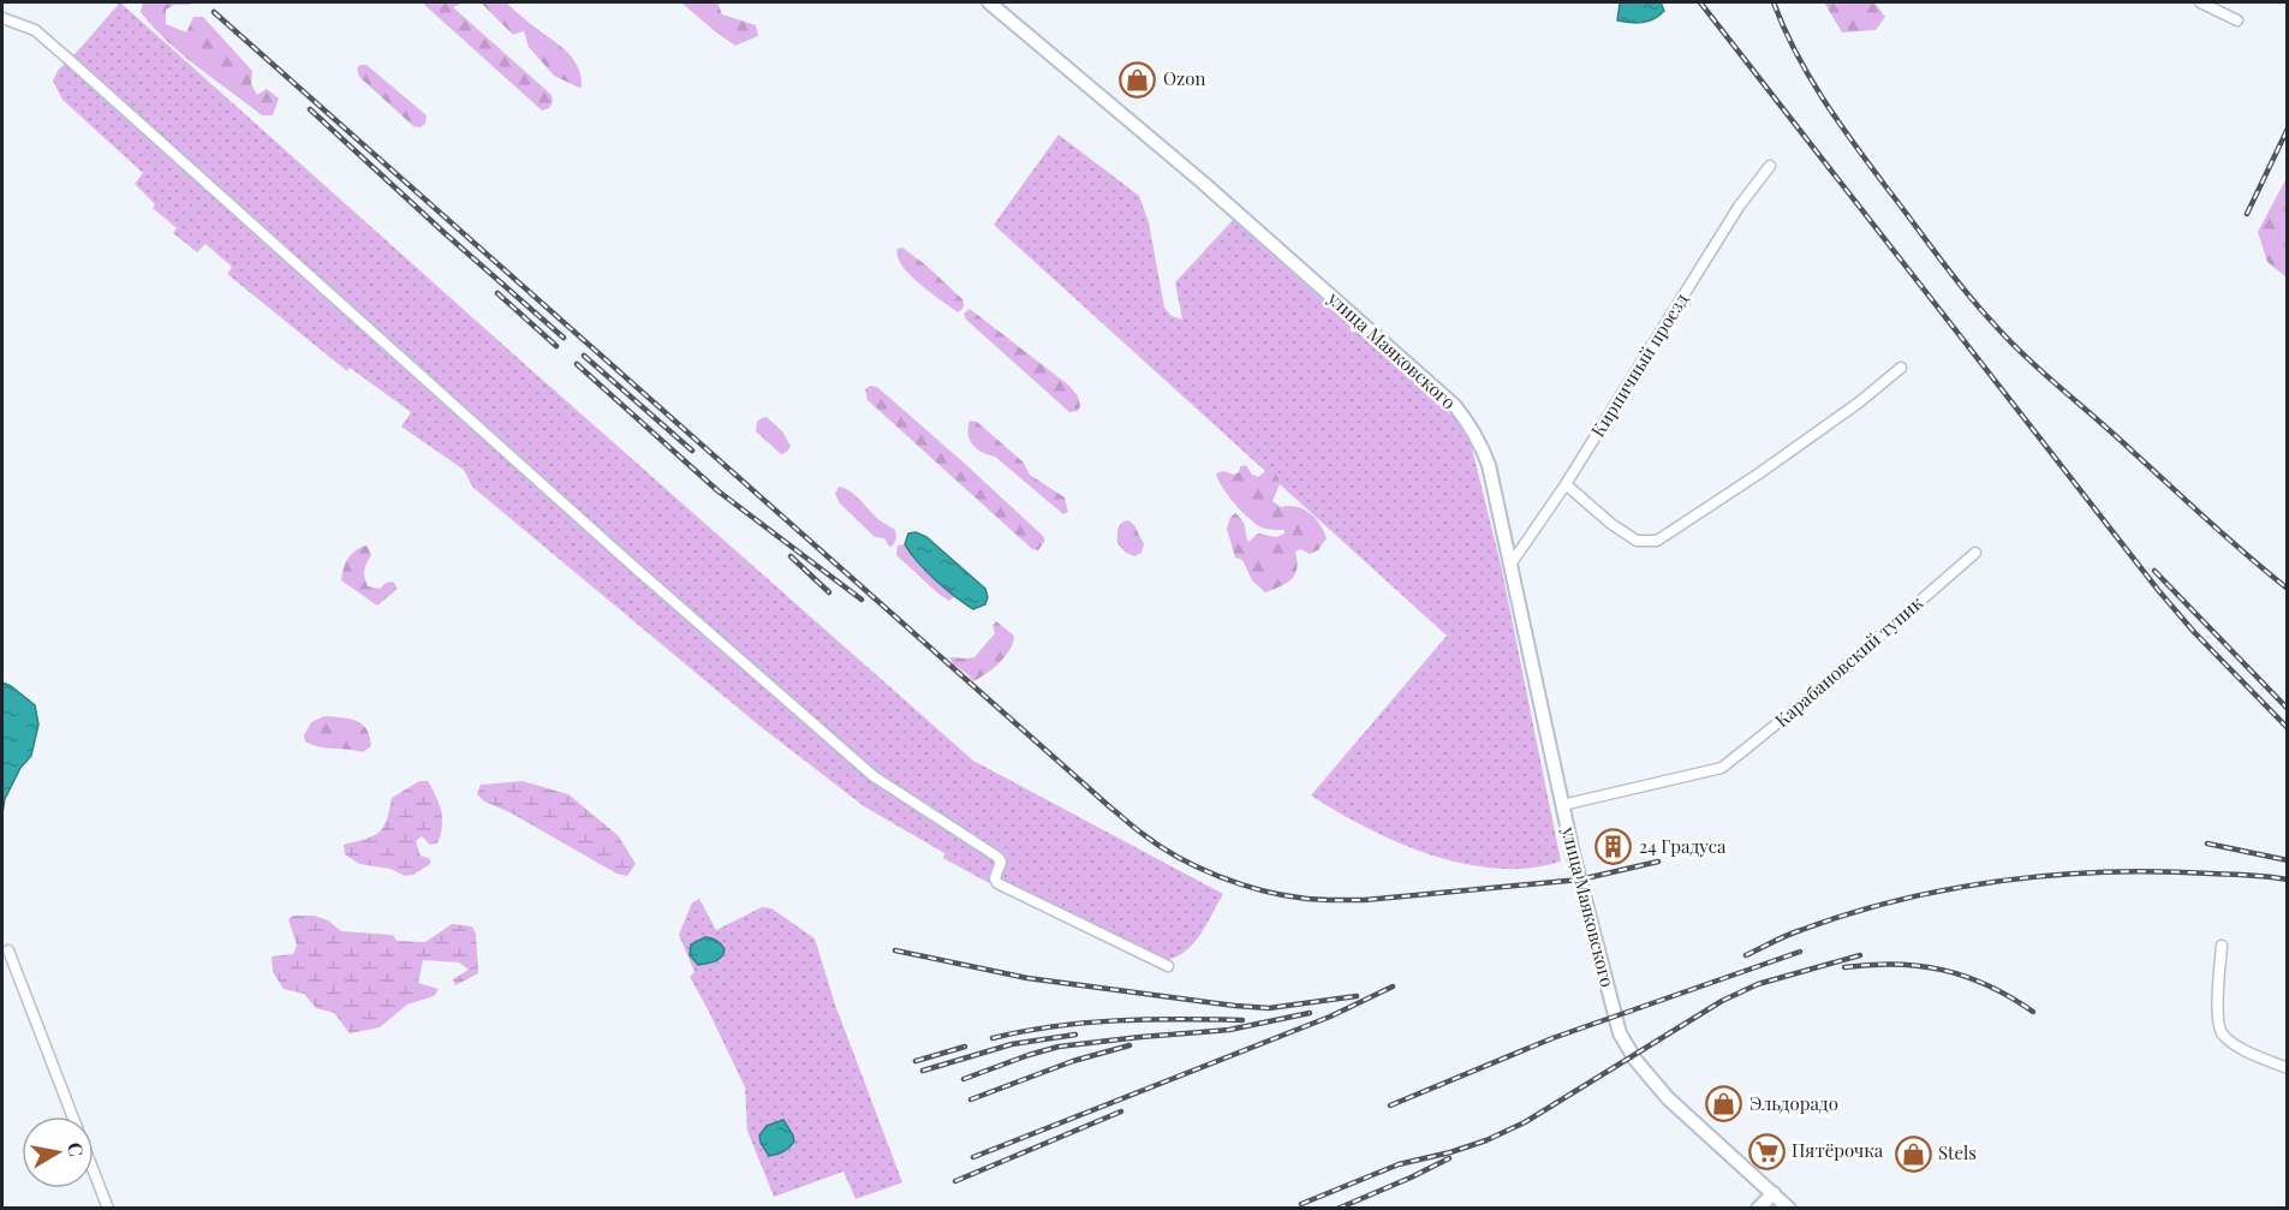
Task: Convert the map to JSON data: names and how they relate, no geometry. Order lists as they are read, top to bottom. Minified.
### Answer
{"streets":{"street":["улица Маяковского","Кирпичный проезд","Карабановский тупик"]},"crossings":[["улица Маяковского","Кирпичный проезд"],["улица Маяковского","Карабановский тупик"]],"places":{"shop":["Ozon","Эльдорадо","Stels"],"building":["24 Градуса"],"supermarket":["Пятёрочка"]},"north":"right"}
